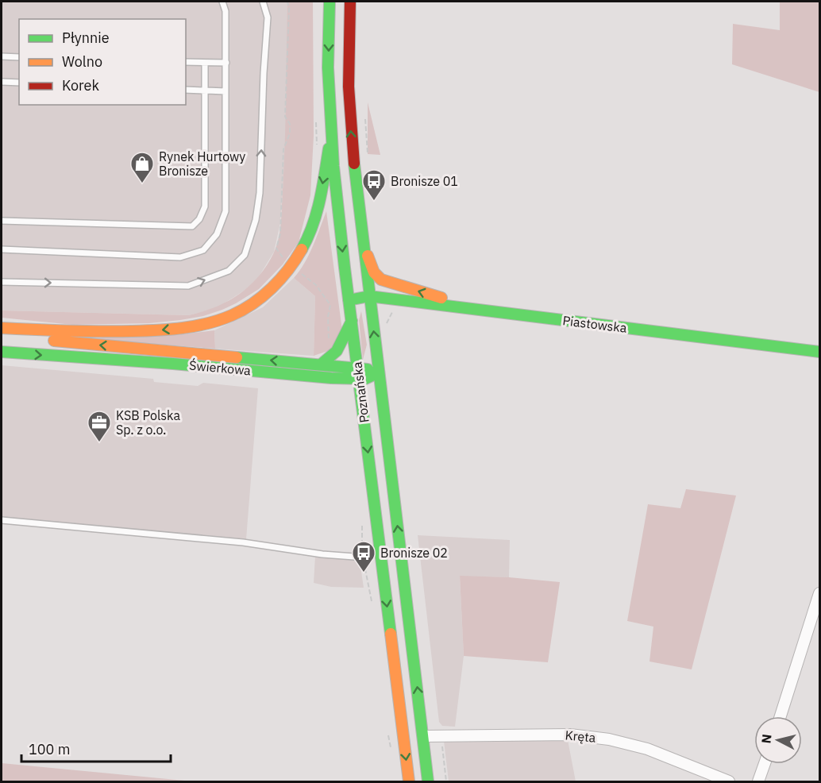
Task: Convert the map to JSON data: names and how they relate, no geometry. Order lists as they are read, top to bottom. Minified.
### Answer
{"streets":{"street":["Piastowska","Świerkowa","Poznańska","Kręta"]},"crossings":[["Piastowska","Poznańska"],["Świerkowa","Poznańska"],["Poznańska","Kręta"]],"places":{"shop":["Rynek Hurtowy Bronisze"],"bus stop":["Bronisze 01","Bronisze 02"],"office":["KSB Polska Sp. z o.o."]},"legend":["Płynnie","Wolno","Korek"],"scale_bar":"100 m","north":"left"}
